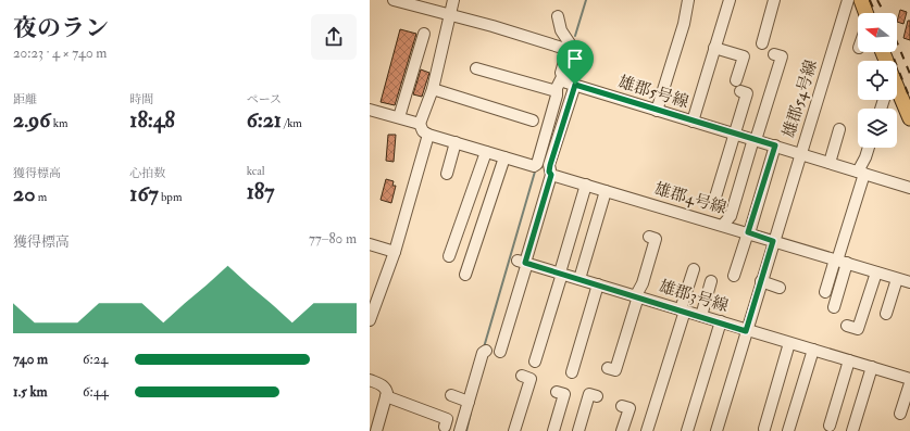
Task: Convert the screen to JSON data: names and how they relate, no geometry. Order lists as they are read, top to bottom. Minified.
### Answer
{"streets":{"street":["雄郡5号線","雄郡54号線","雄郡4号線","雄郡3号線"]},"crossings":[["雄郡5号線","雄郡54号線"],["雄郡54号線","雄郡4号線"],["雄郡54号線","雄郡3号線"]],"north":"left","page":{"heading":["夜のラン","20:23 · 4 × 740 m"],"stats":[["距離","2.96 km"],["時間","18:48"],["ペース","6:21 /km"],["獲得標高","20 m"],["心拍数","167 bpm"],["kcal","187"]],"chart":["獲得標高","77–80 m"],"list":[{"name":"740 m","note":"6:24"},{"name":"1.5 km","note":"6:44"}]}}
